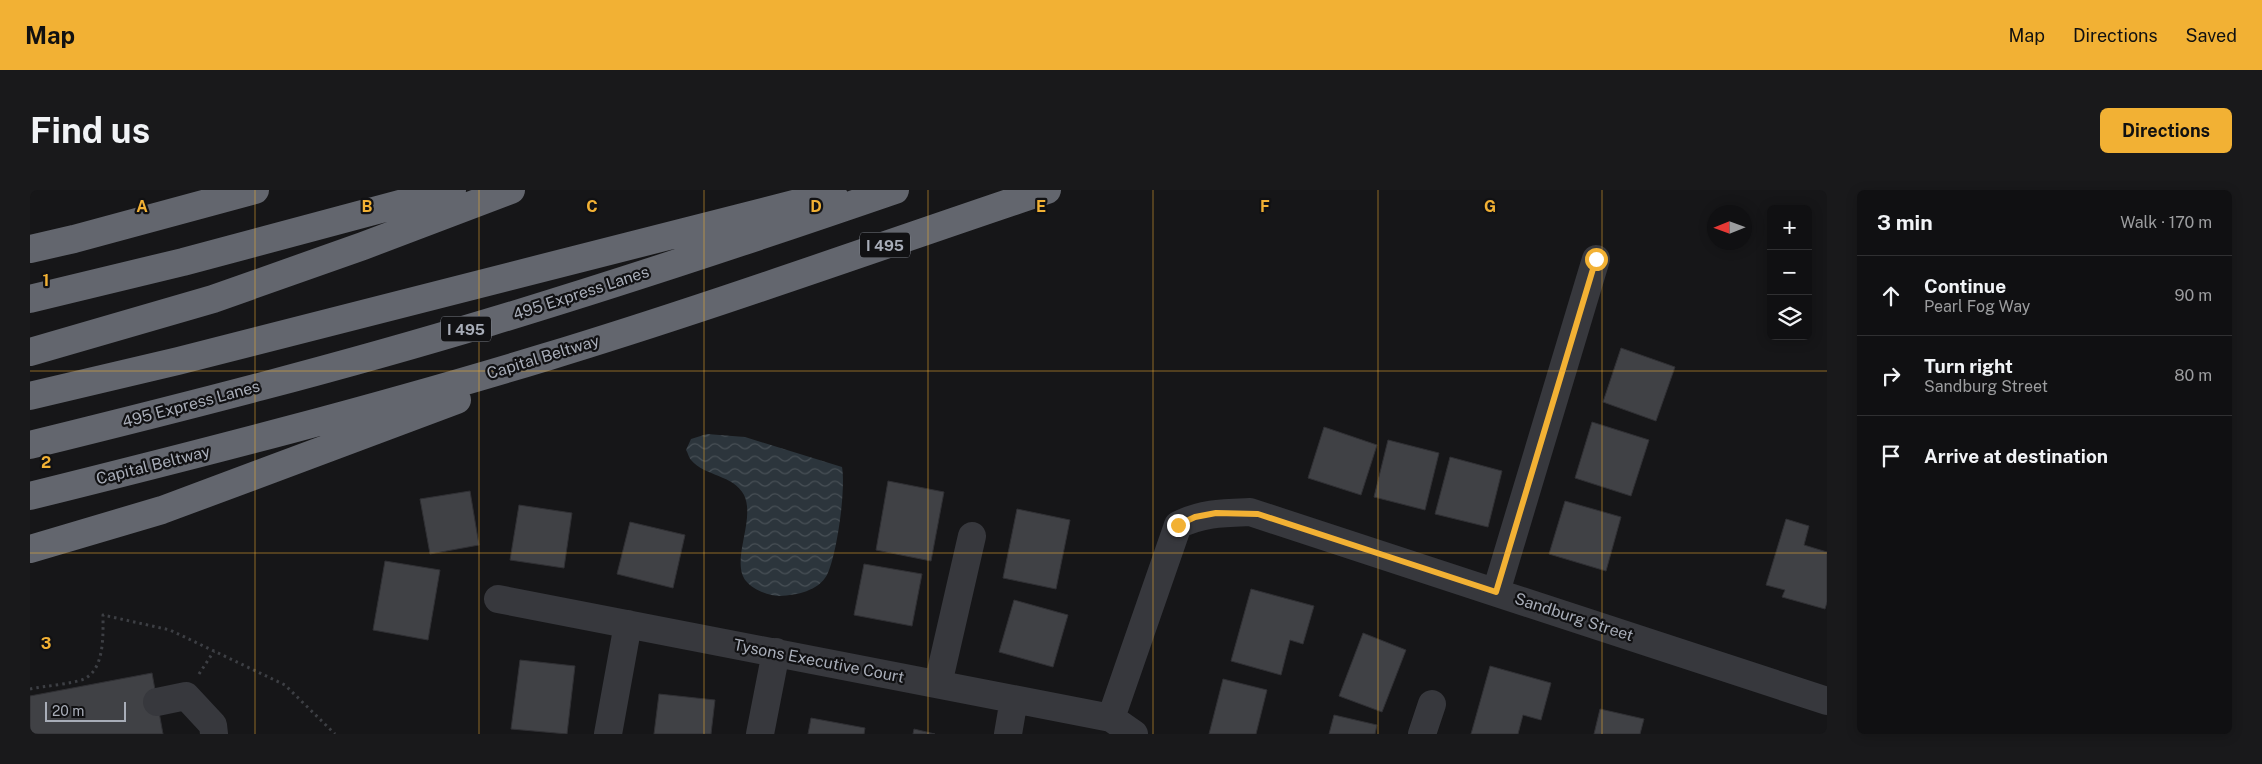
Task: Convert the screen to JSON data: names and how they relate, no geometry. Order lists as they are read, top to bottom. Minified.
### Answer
{"streets":{"highway":["I 495","495 Express Lanes","Capital Beltway"],"street":["Sandburg Street","Tysons Executive Court"]},"crossings":[["Sandburg Street","Tysons Executive Court"]],"scale_bar":"20 m","north":"left","page":{"header":"Map","nav":["Map","Directions","Saved"],"buttons":"Directions","title":"Find us","heading":["3 min","Walk · 170 m"],"map_buttons":["+","−"],"list":[["Continue","Pearl Fog Way","90 m"],["Turn right","Sandburg Street","80 m"],"Arrive at destination"],"scale":"20 m"},"grid":{"columns":["A","B","C","D","E","F","G"],"rows":["1","2","3"]}}
